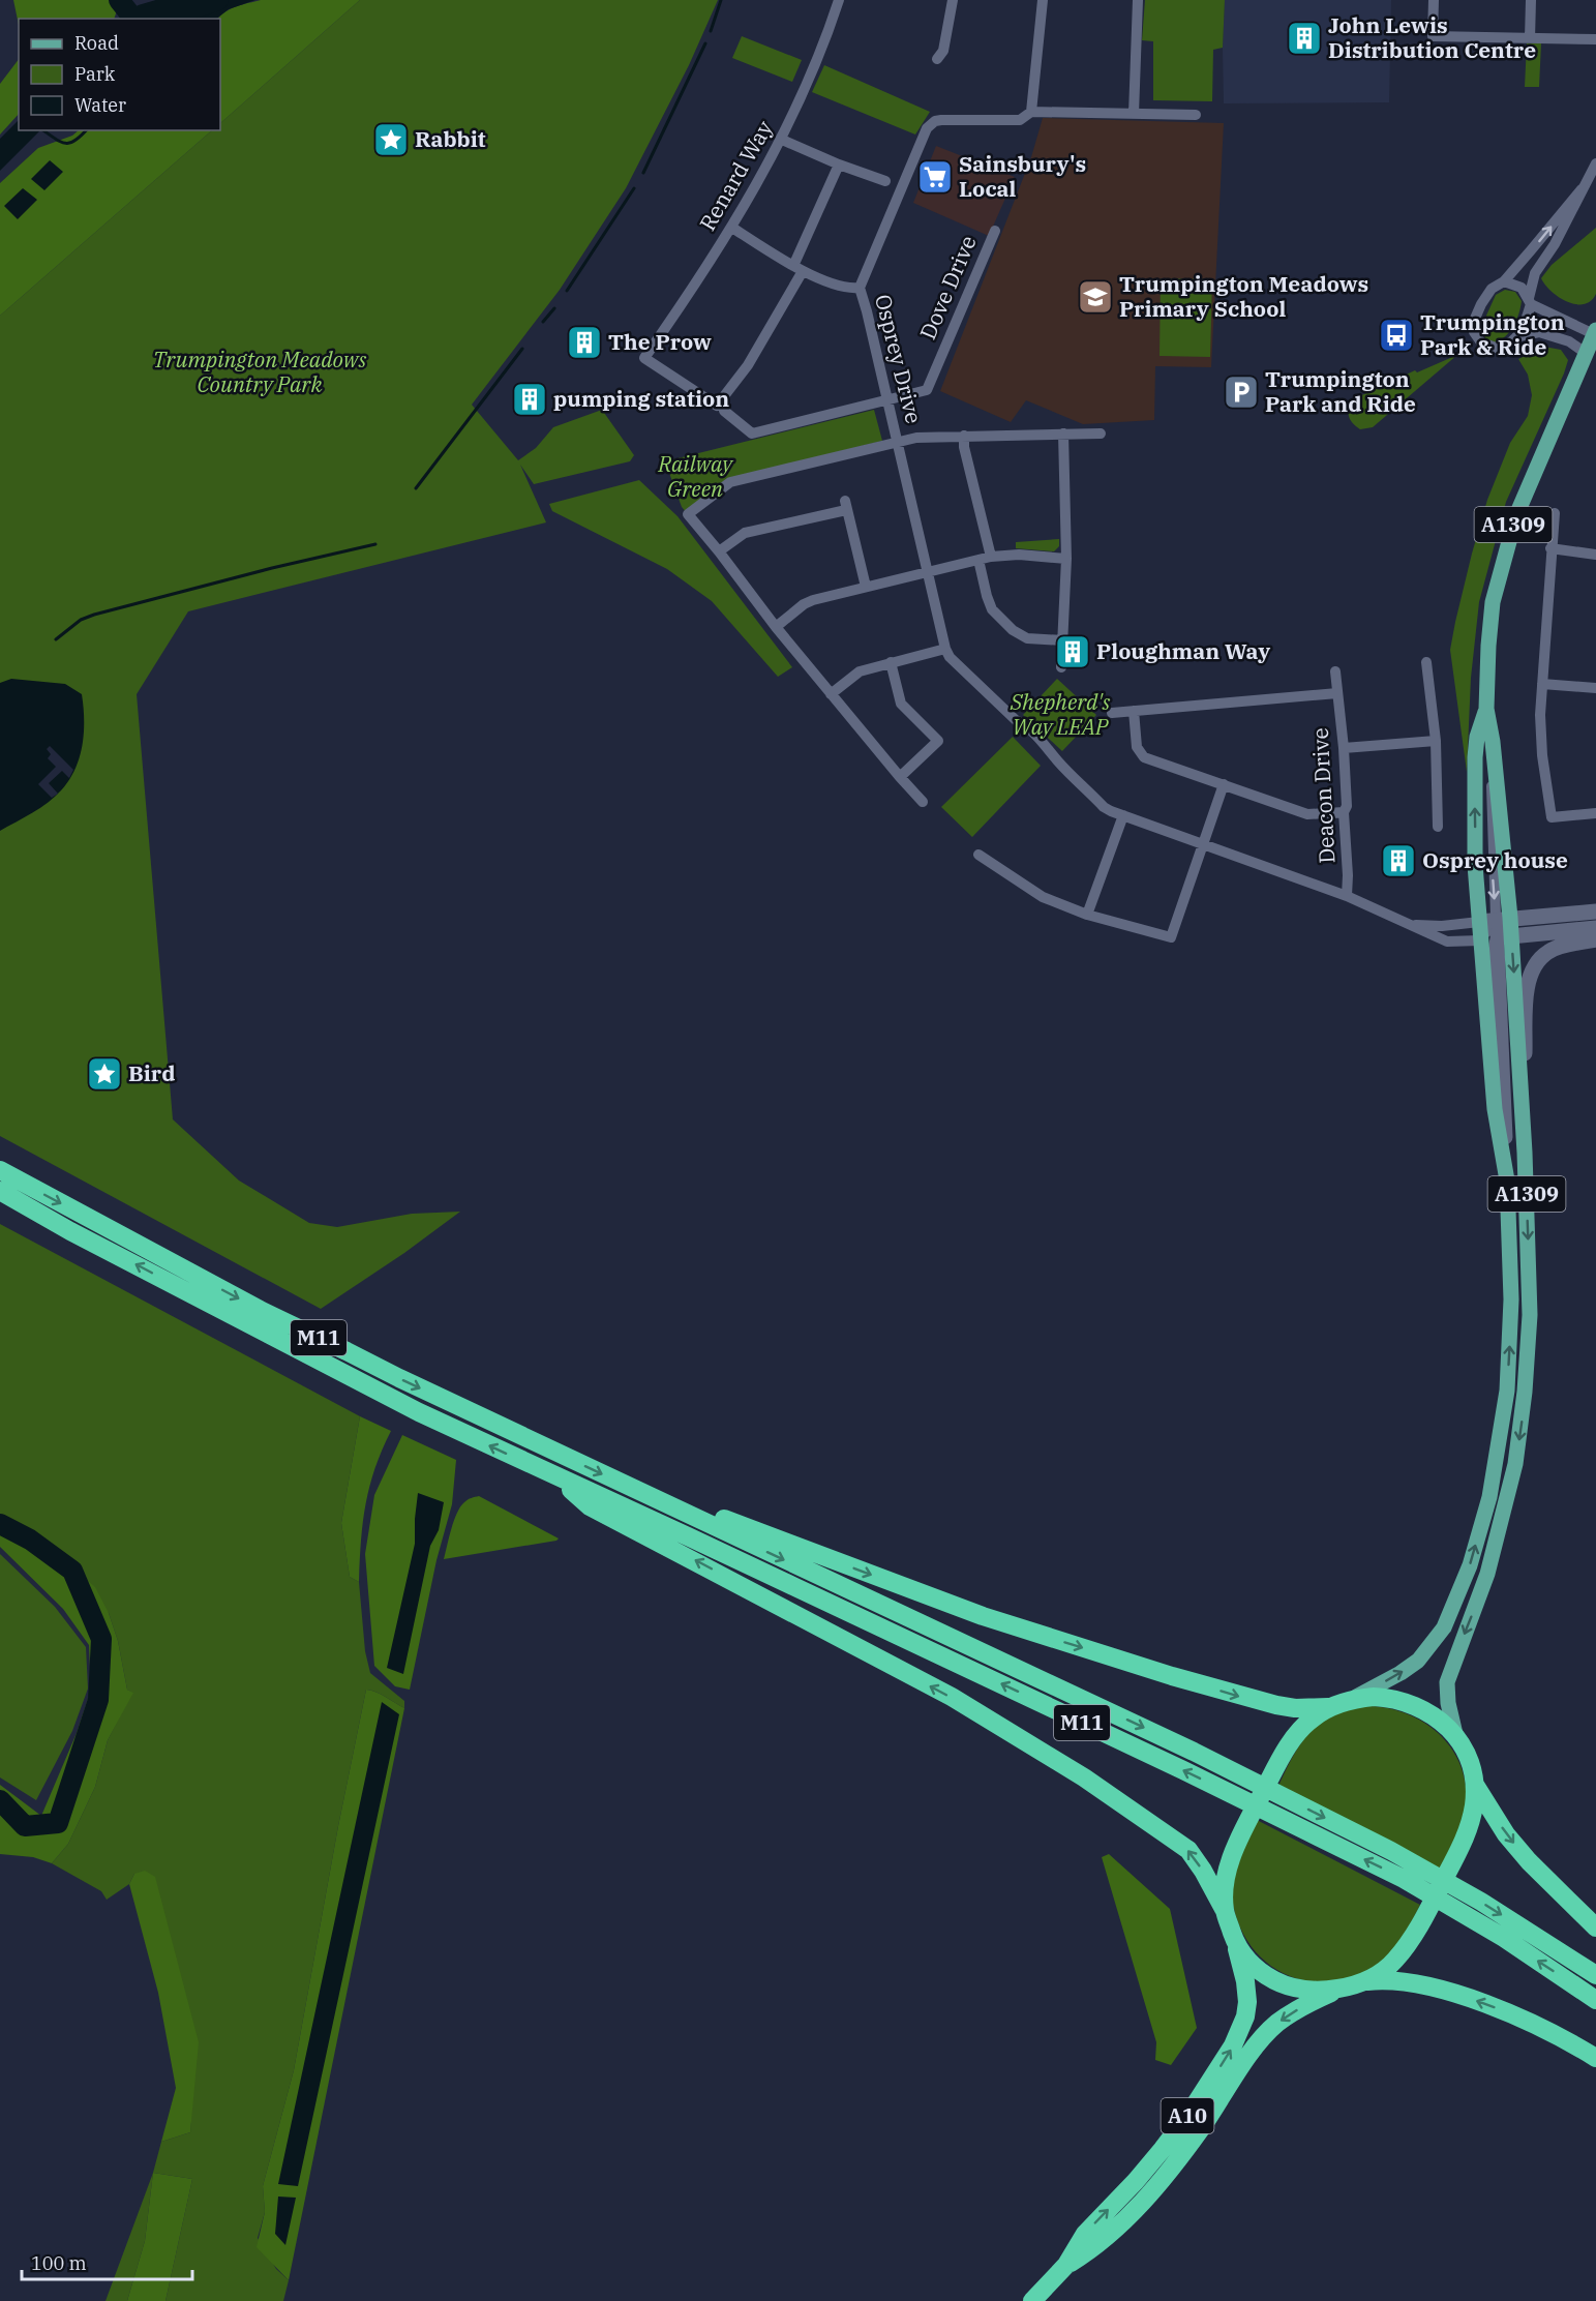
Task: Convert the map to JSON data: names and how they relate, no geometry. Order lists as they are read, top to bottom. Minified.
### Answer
{"streets":{"highway":["M11","A10"],"main road":["A1309"],"street":["Renard Way","Dove Drive","Osprey Drive","Deacon Drive"]},"crossings":[["Dove Drive","Osprey Drive"],["Osprey Drive","A1309"],["Osprey Drive","Deacon Drive"]],"parks":["Trumpington Meadows Country Park","Railway Green","Shepherd's Way LEAP"],"places":{"building":["John Lewis Distribution Centre","The Prow","pumping station","Ploughman Way","Osprey house"],"place":["Rabbit","Bird"],"supermarket":["Sainsbury's Local"],"school or university":["Trumpington Meadows Primary School"],"bus stop":["Trumpington Park & Ride"],"parking":["Trumpington Park and Ride"]},"legend":["Road","Park","Water"],"scale_bar":"100 m"}
